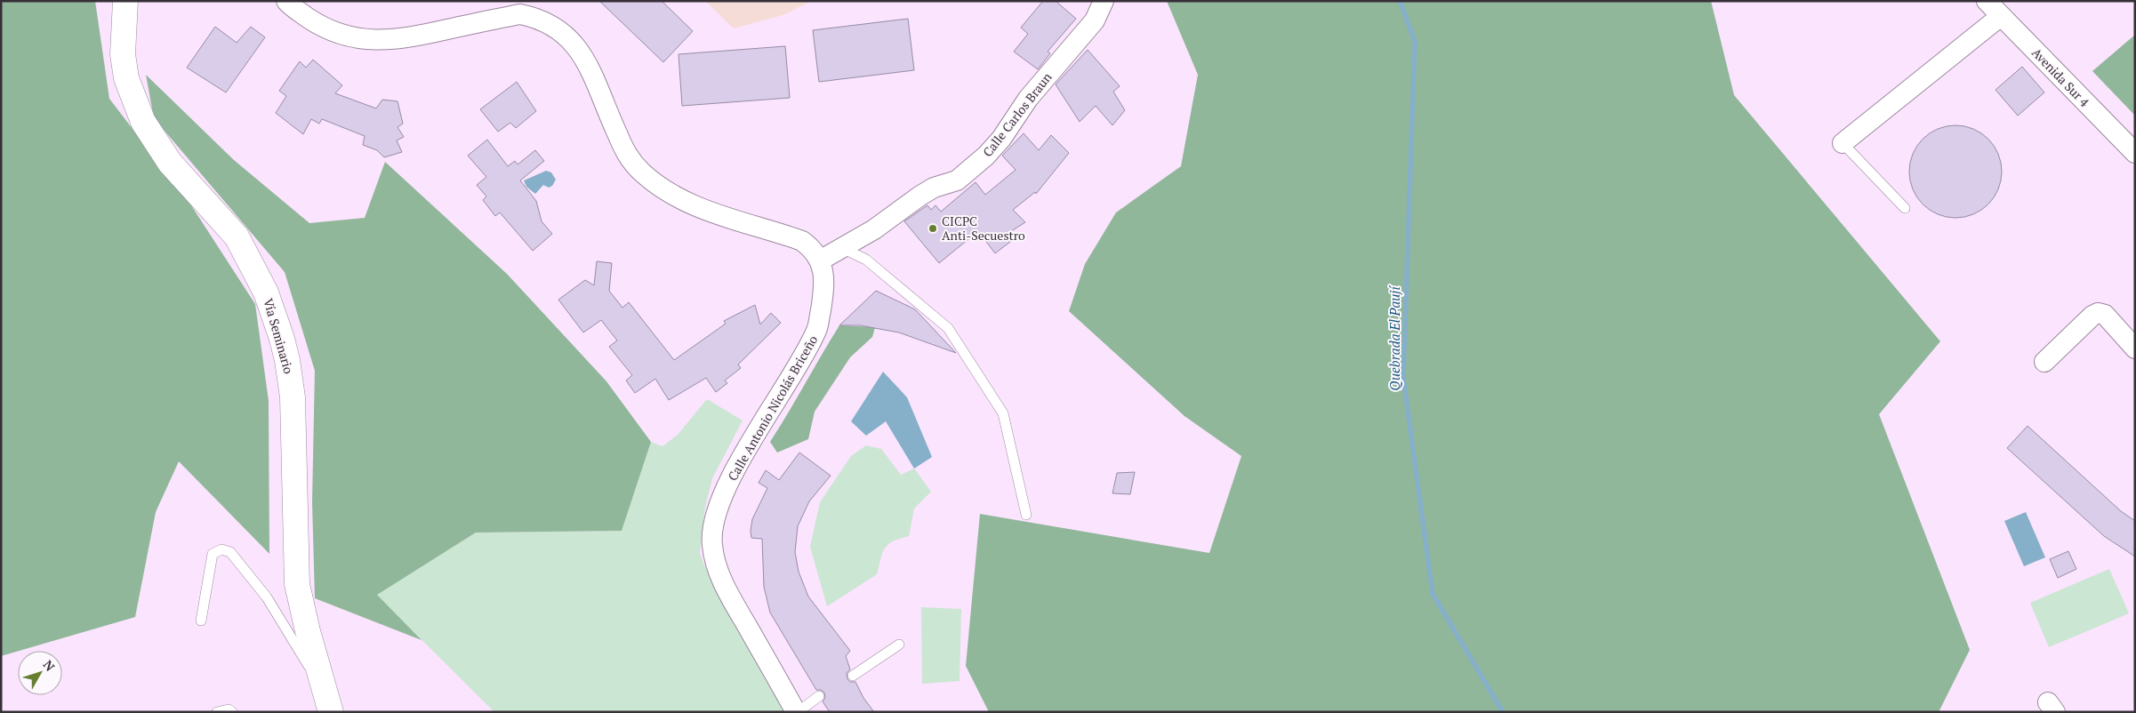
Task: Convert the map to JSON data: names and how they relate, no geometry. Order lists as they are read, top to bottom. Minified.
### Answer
{"streets":{"main road":["Vía Seminario"],"street":["Avenida Sur 4","Calle Carlos Braun","Calle Antonio Nicolás Briceño"]},"crossings":[["Calle Carlos Braun","Calle Antonio Nicolás Briceño"]],"water":["Quebrada El Paují"],"places":["CICPC Anti-Secuestro"],"north":"top right"}
